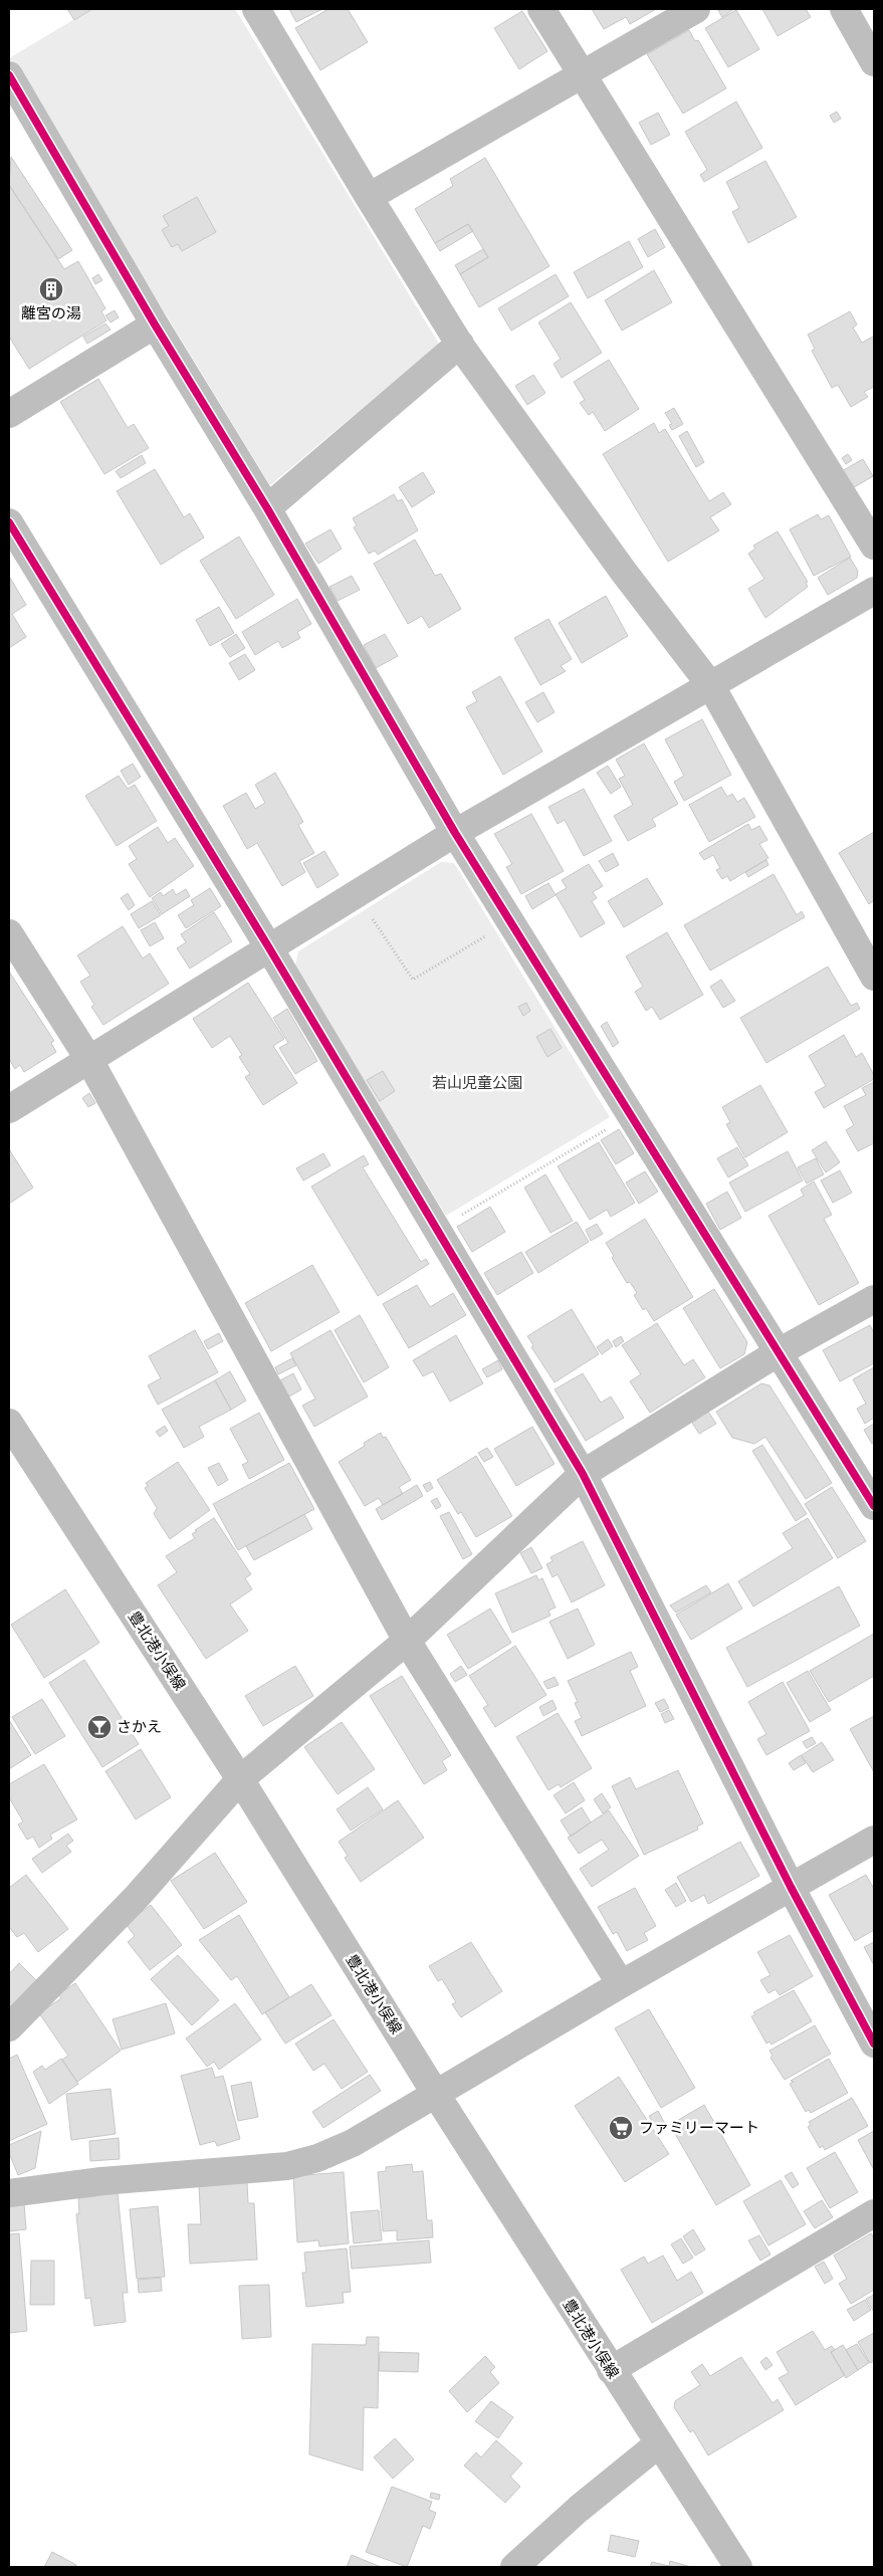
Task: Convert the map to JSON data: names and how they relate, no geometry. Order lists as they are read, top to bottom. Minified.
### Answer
{"streets":{"street":["豊北港小俣線"]},"parks":["若山児童公園"],"places":{"building":["離宮の湯"],"bar":["さかえ"],"supermarket":["ファミリーマート"]}}
